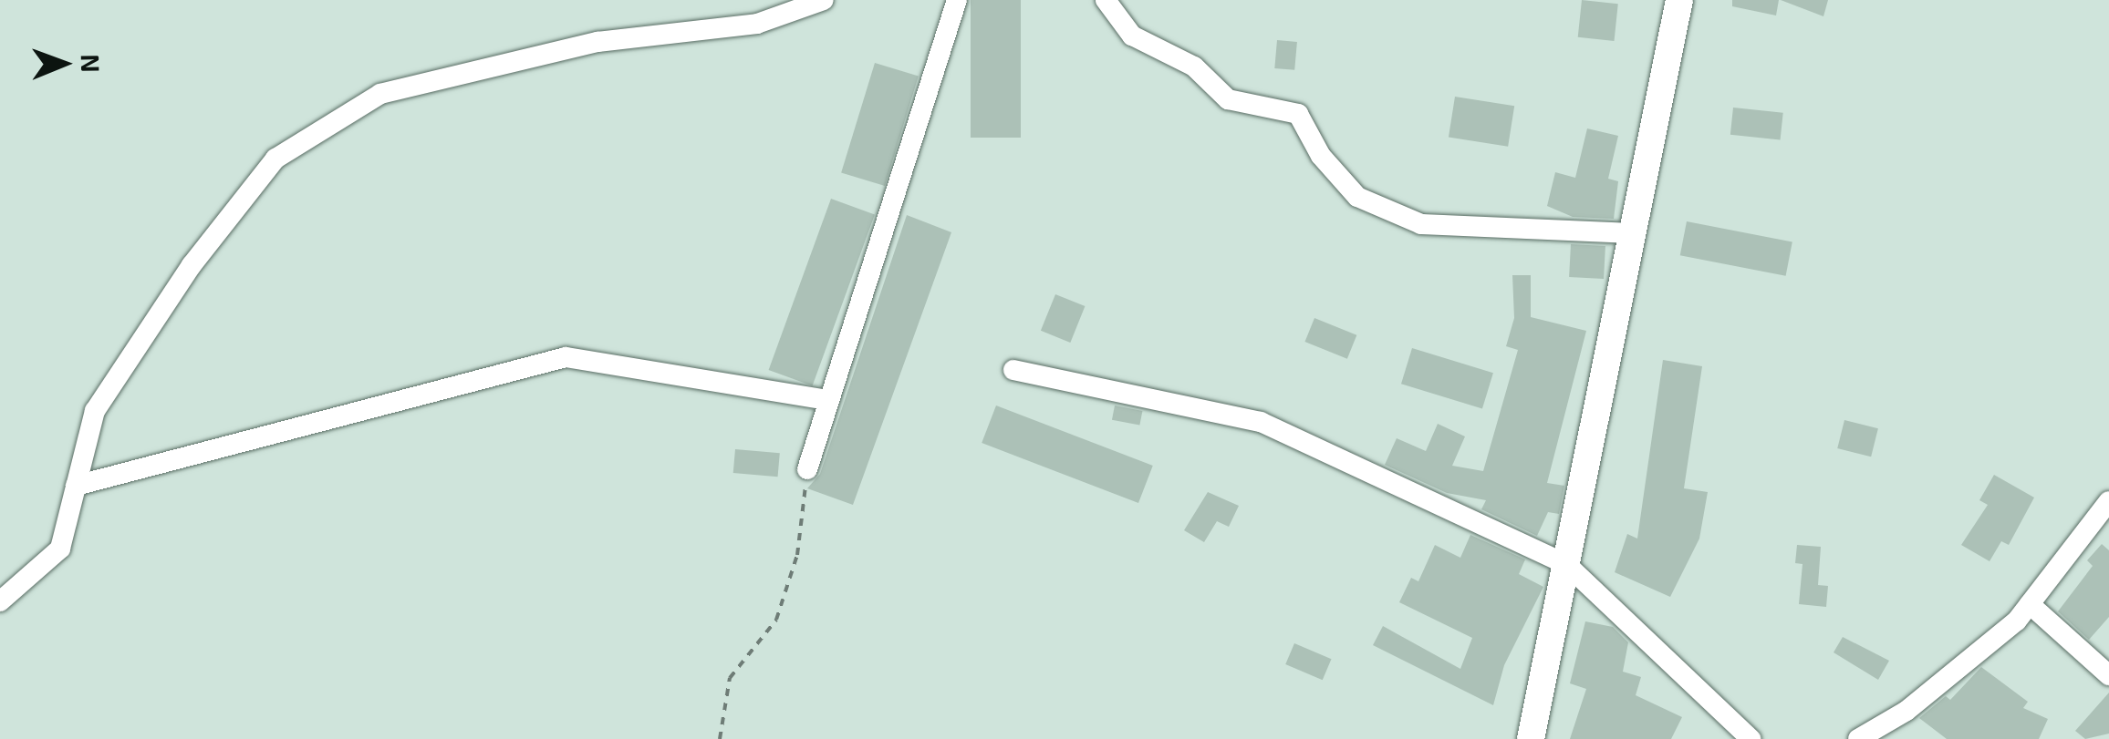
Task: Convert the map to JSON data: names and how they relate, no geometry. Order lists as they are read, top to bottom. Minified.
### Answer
{"north":"right"}
